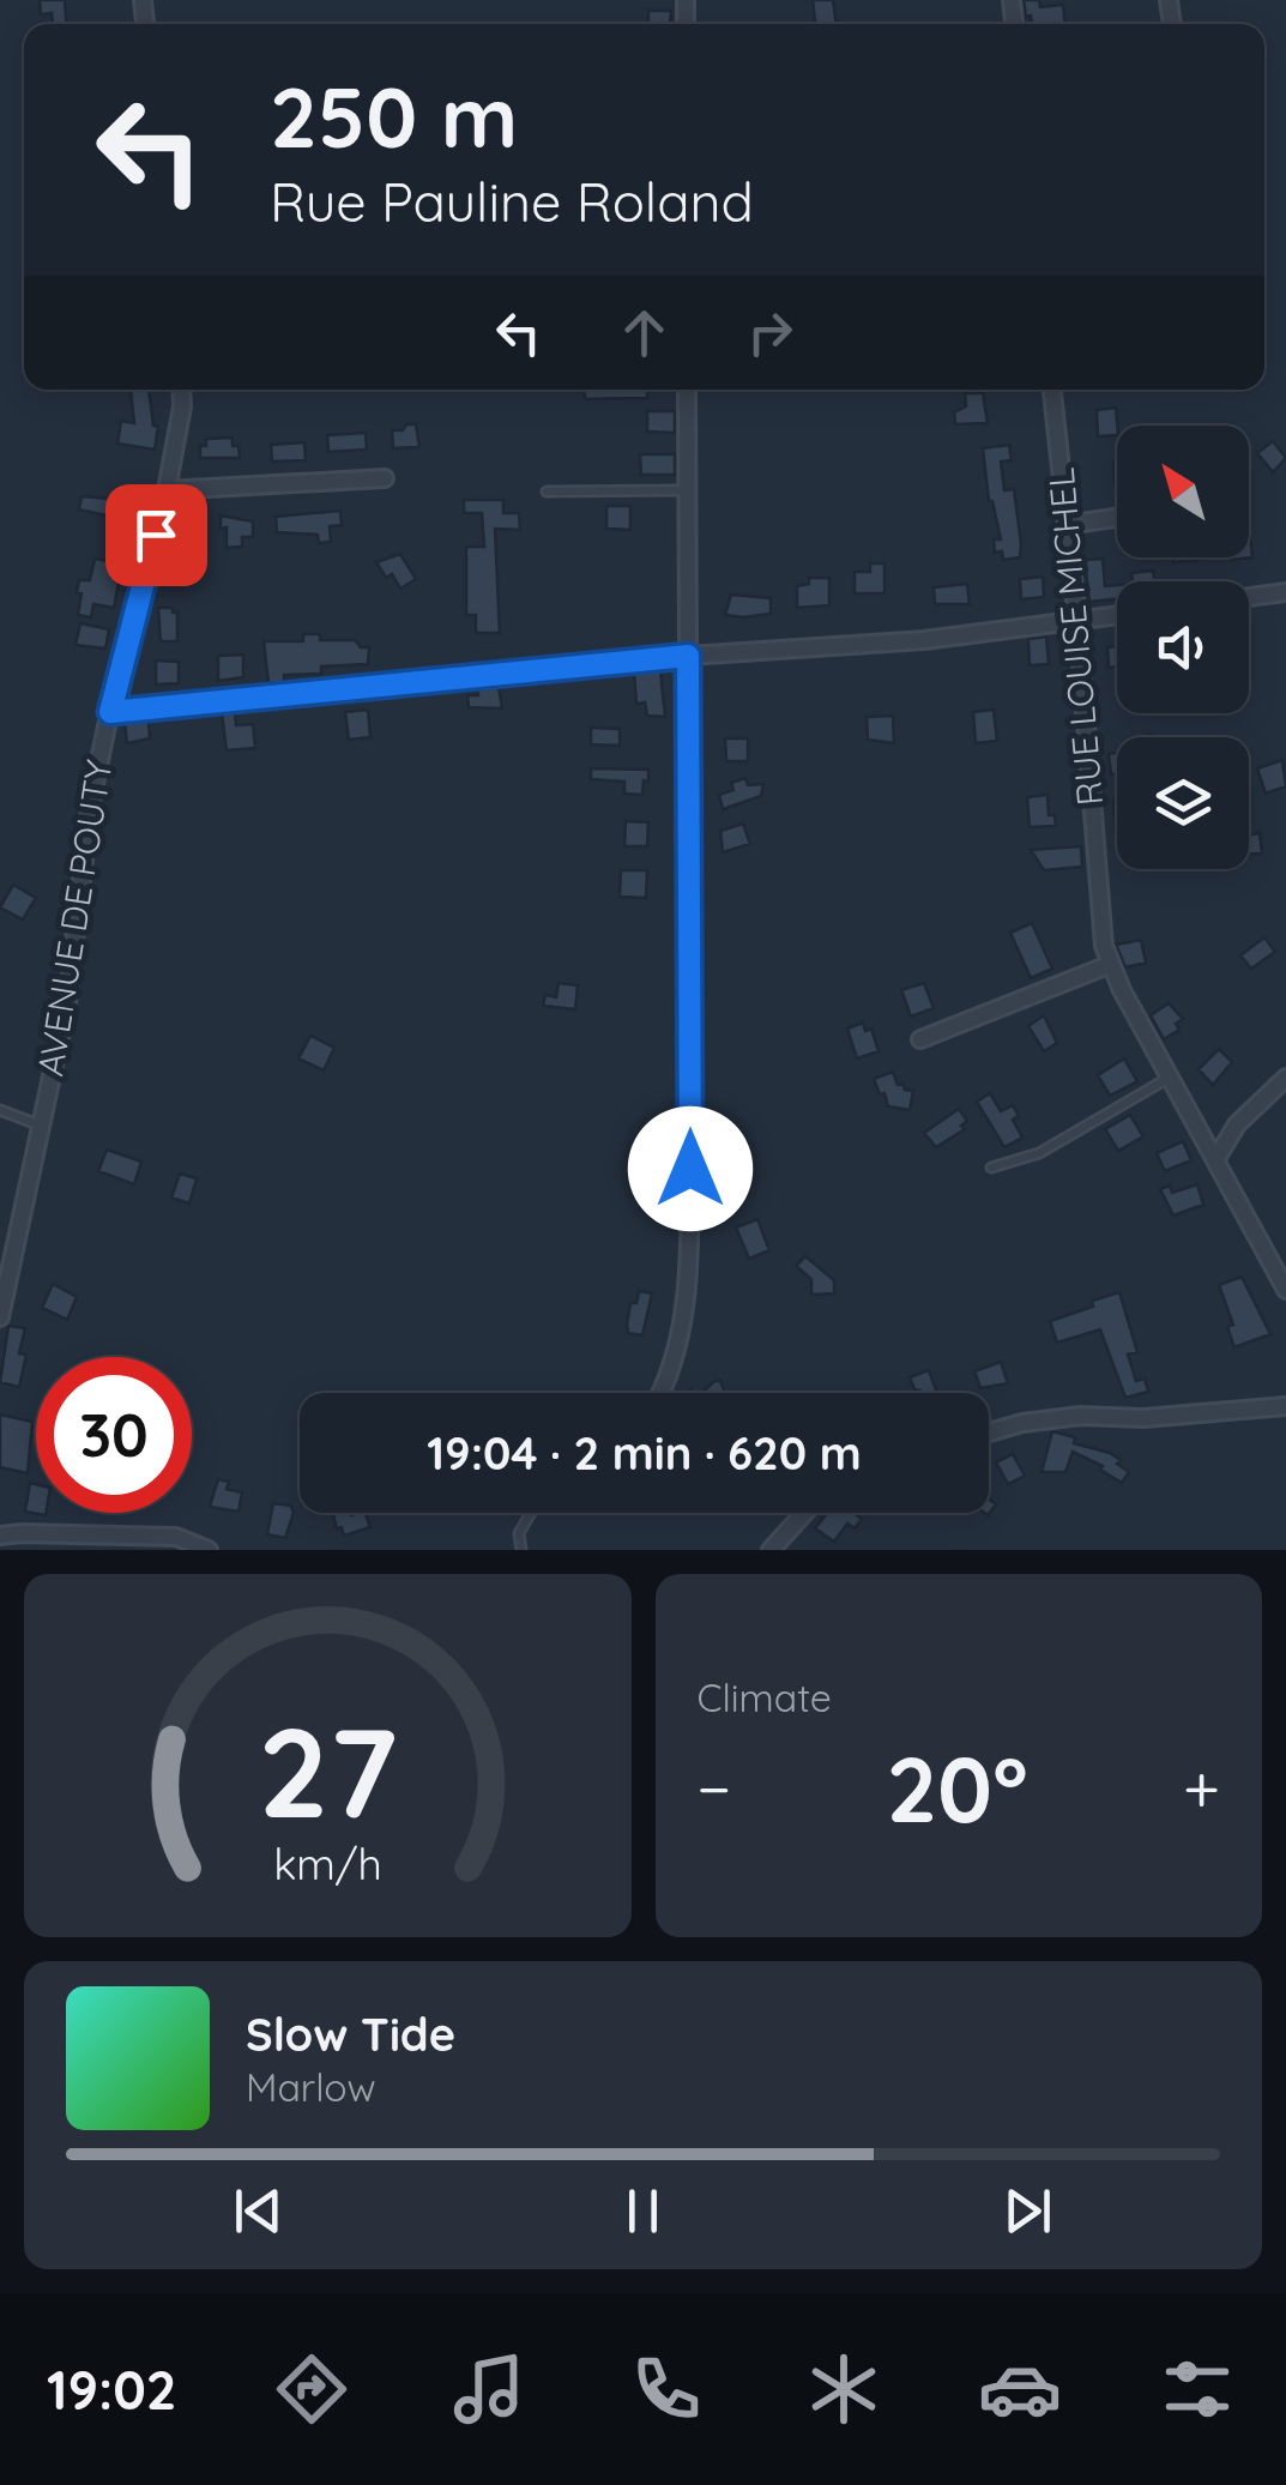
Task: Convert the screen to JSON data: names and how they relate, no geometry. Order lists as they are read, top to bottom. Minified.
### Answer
{"streets":{"street":["RUE LOUISE MICHEL","AVENUE DE POUTY"]},"north":"top left","page":{"turn":["250 m","Rue Pauline Roland"],"limit":"30","trip":"19:04 · 2 min · 620 m","tile":"Climate","heat":["−","20°","+"],"song":["Slow Tide","Marlow"],"tabs":"19:02","gauge":["27","km/h"]}}
